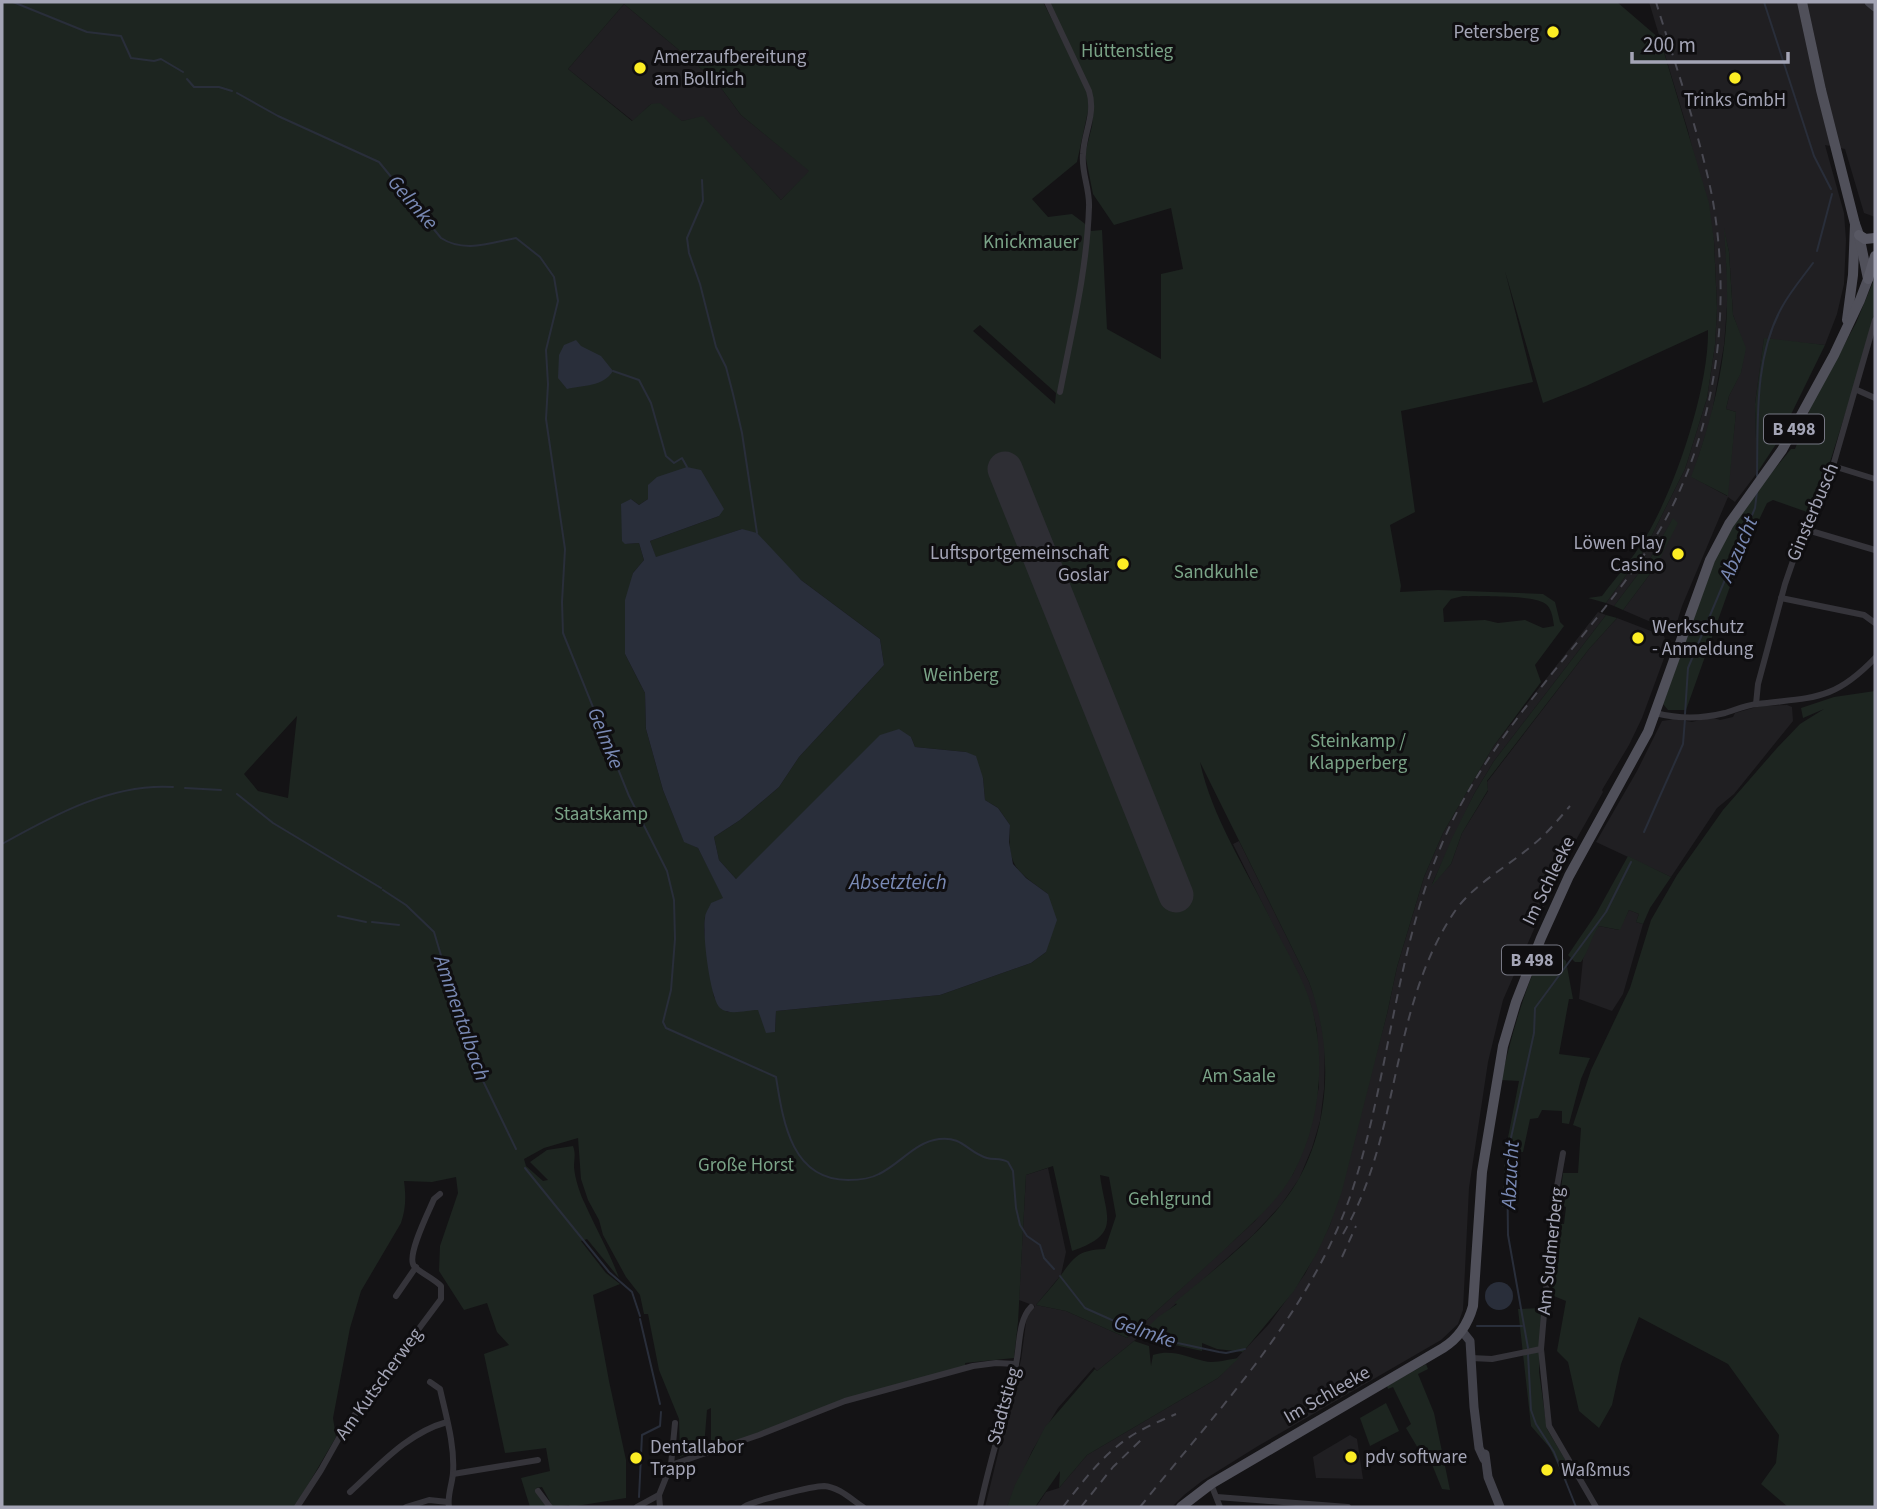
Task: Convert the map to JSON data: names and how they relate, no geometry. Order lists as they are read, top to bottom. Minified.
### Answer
{"streets":{"main road":["B 498","Im Schleeke"],"street":["Ginsterbusch","Am Sudmerberg","Am Kutscherweg","Stadtstieg"]},"water":["Gelmke","Abzucht","Absetzteich","Ammentalbach"],"parks":["Hüttenstieg","Knickmauer","Sandkuhle","Weinberg","Steinkamp / Klapperberg","Staatskamp","Am Saale","Große Horst","Gehlgrund"],"places":["Petersberg","Amerzaufbereitung am Bollrich","Trinks GmbH","Löwen Play Casino","Luftsportgemeinschaft Goslar","Werkschutz - Anmeldung","pdv software","Dentallabor Trapp","Waßmus"],"scale_bar":"200 m"}
